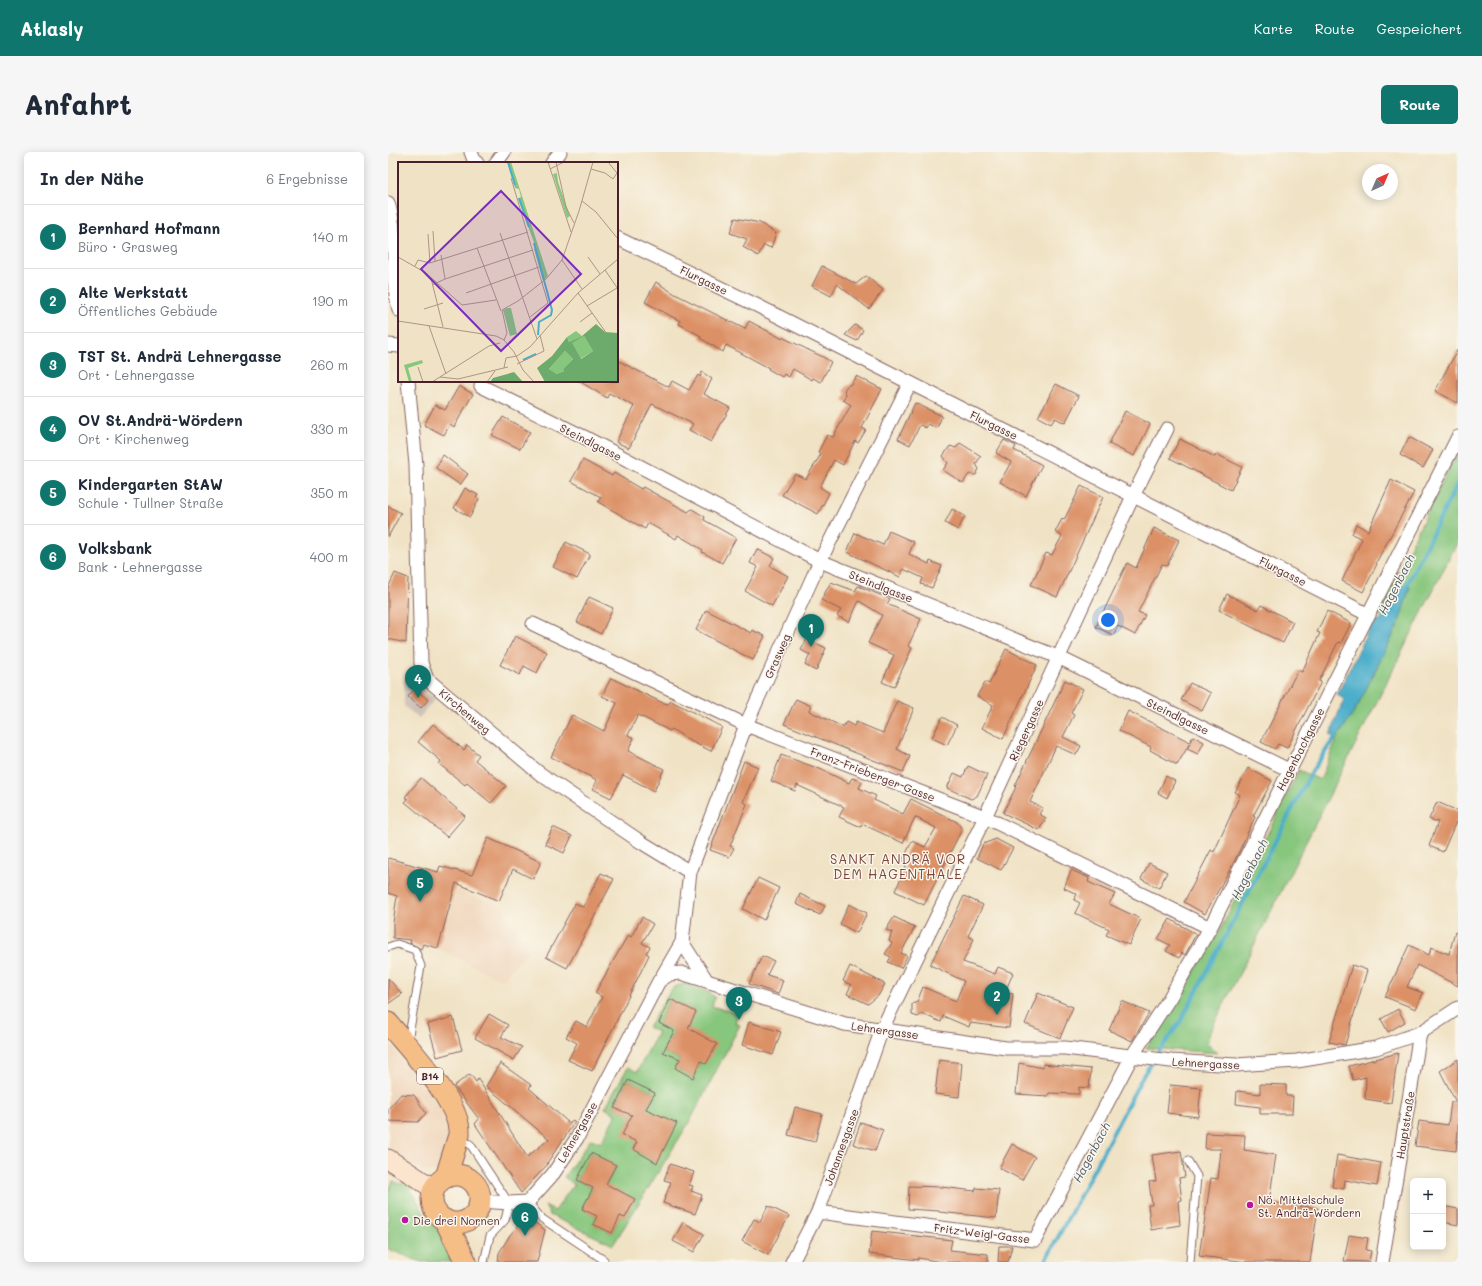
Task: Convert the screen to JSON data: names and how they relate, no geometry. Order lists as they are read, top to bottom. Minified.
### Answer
{"streets":{"main road":["B14"],"street":["Flurgasse","Steindlgasse","Grasweg","Kirchenweg","Riegergasse","Hagenbachgasse","Franz-Frieberger-Gasse","Lehnergasse","Hauptstraße","Johannesgasse","Fritz-Weigl-Gasse"]},"crossings":[["Flurgasse","Grasweg"],["Flurgasse","Riegergasse"],["Flurgasse","Hagenbachgasse"],["Steindlgasse","Grasweg"],["Steindlgasse","Riegergasse"],["Steindlgasse","Hagenbachgasse"],["Grasweg","Kirchenweg"],["Grasweg","Franz-Frieberger-Gasse"],["Grasweg","Lehnergasse"],["Riegergasse","Franz-Frieberger-Gasse"],["Riegergasse","Lehnergasse"],["Riegergasse","Johannesgasse"],["Hagenbachgasse","Franz-Frieberger-Gasse"],["Hagenbachgasse","Lehnergasse"],["Hagenbachgasse","Fritz-Weigl-Gasse"],["Lehnergasse","Hauptstraße"],["Lehnergasse","Johannesgasse"],["Lehnergasse","Fritz-Weigl-Gasse"],["Johannesgasse","Fritz-Weigl-Gasse"]],"districts":["SANKT ANDRÄ VOR DEM HAGENTHALE"],"water":["Hagenbach"],"places":["Nö. Mittelschule St. Andrä-Wördern","Die drei Nornen"],"north":"top right","page":{"header":"Atlasly","nav":["Karte","Route","Gespeichert"],"buttons":"Route","title":"Anfahrt","heading":["In der Nähe","6 Ergebnisse"],"list":[{"mark":"1","name":"Bernhard Hofmann","note":"Büro · Grasweg","value":"140 m"},{"mark":"2","name":"Alte Werkstatt","note":"Öffentliches Gebäude","value":"190 m"},{"mark":"3","name":"TST St. Andrä Lehnergasse","note":"Ort · Lehnergasse","value":"260 m"},{"mark":"4","name":"OV St.Andrä-Wördern","note":"Ort · Kirchenweg","value":"330 m"},{"mark":"5","name":"Kindergarten StAW","note":"Schule · Tullner Straße","value":"350 m"},{"mark":"6","name":"Volksbank","note":"Bank · Lehnergasse","value":"400 m"}],"pins":["1","4","5","2","3","6"],"map_buttons":["+","−"]}}
